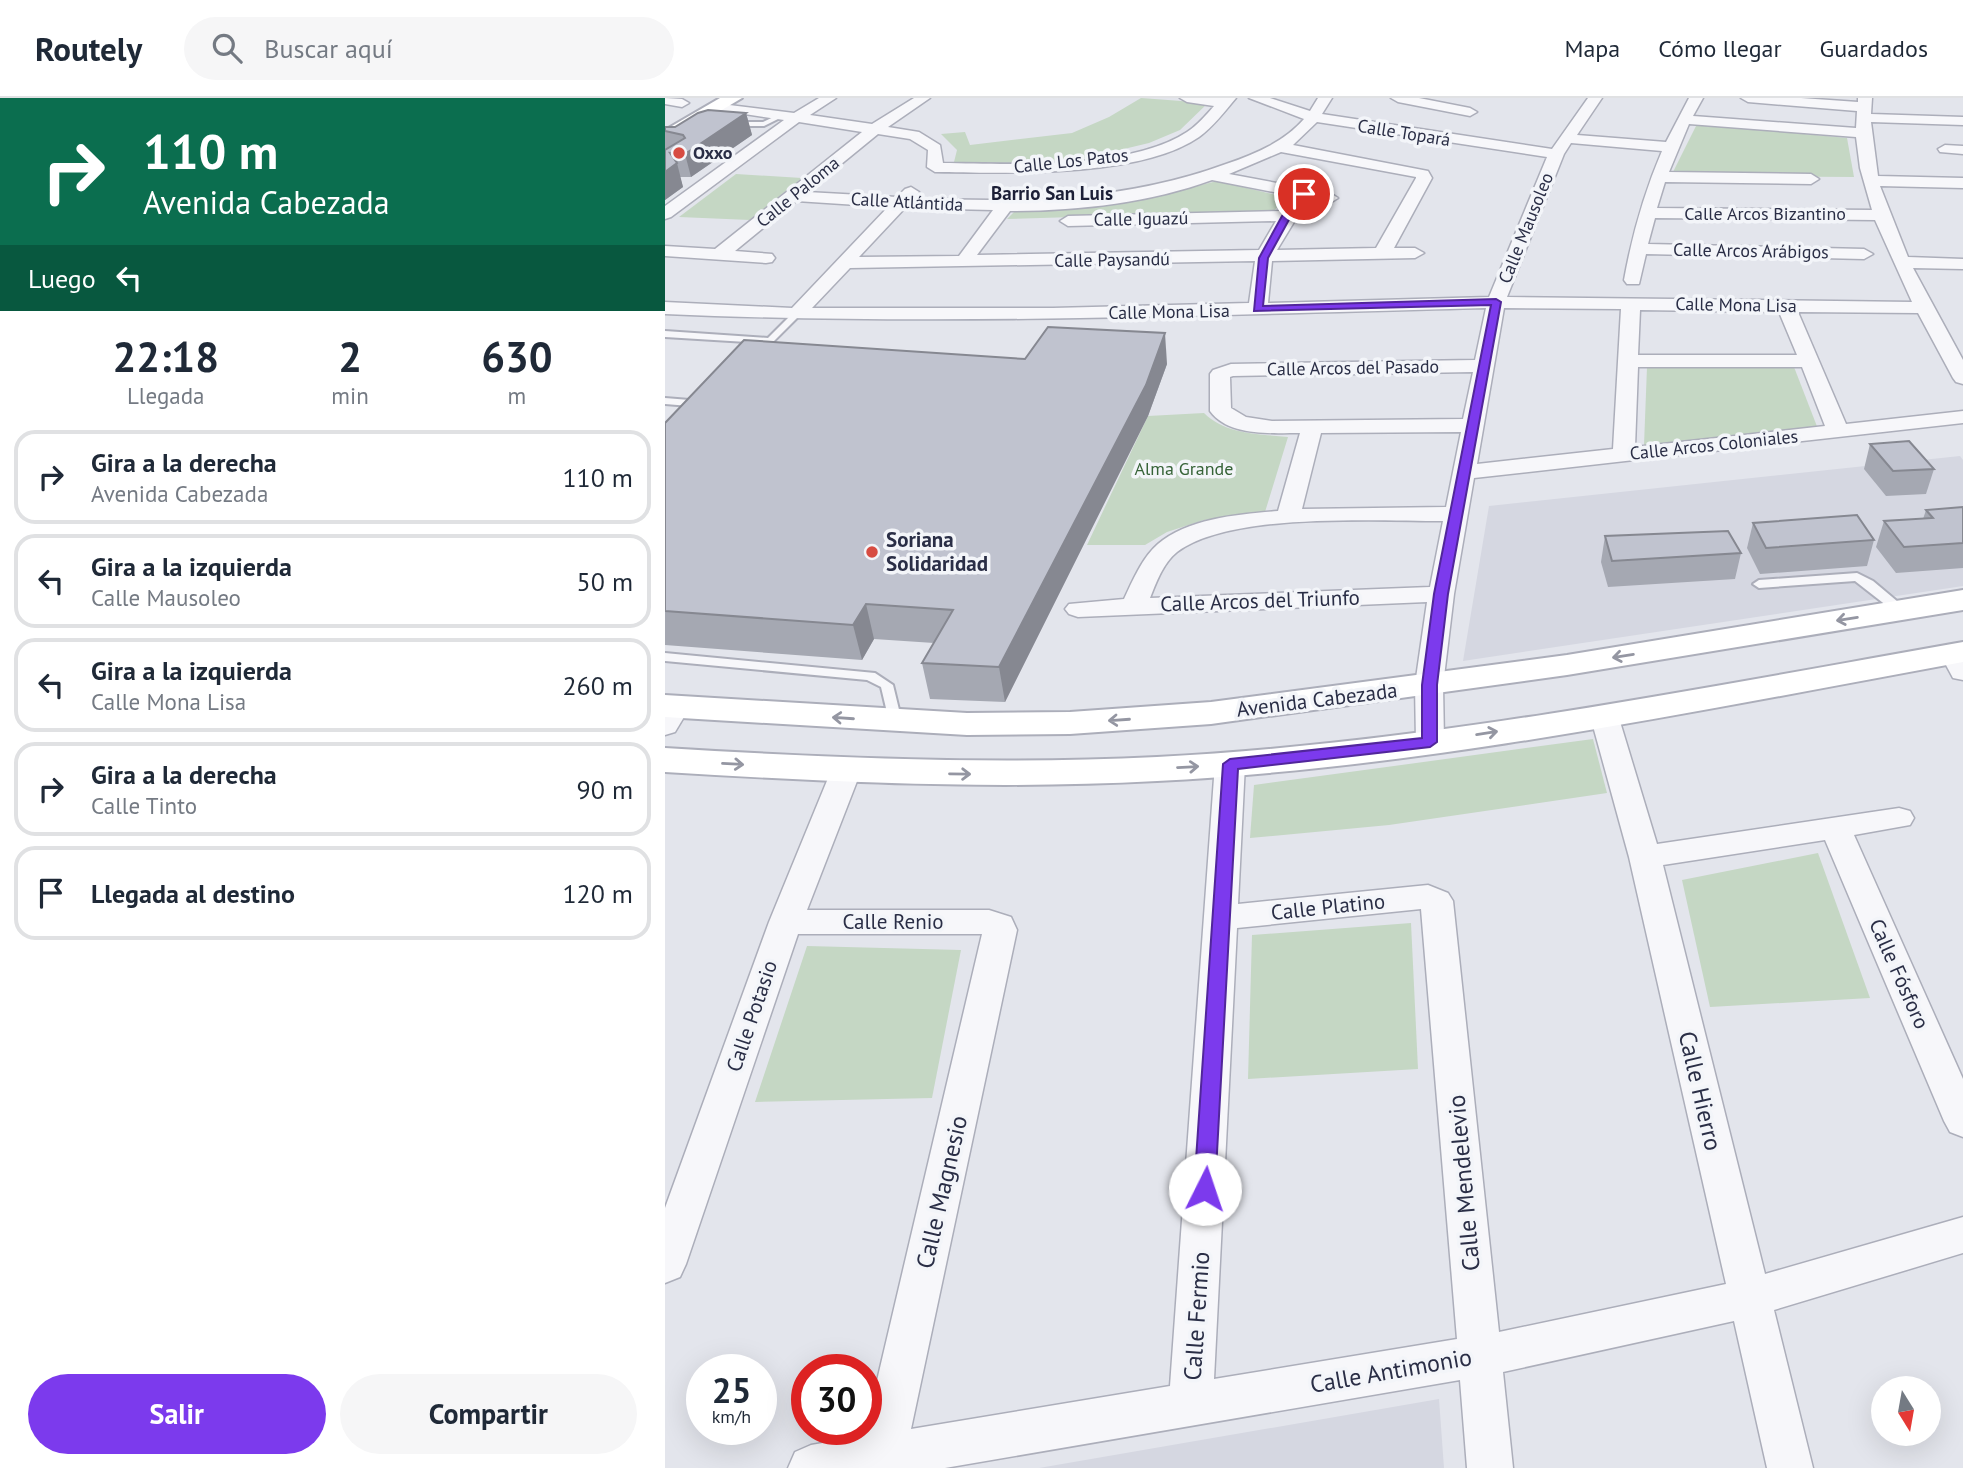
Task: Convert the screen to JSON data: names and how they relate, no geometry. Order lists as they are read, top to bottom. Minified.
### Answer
{"streets":{"main road":["Avenida Cabezada"],"street":["Calle Topará","Calle Los Patos","Calle Paloma","Calle Atlántida","Calle Arcos Bizantino","Calle Iguazú","Calle Mausoleo","Calle Arcos Arábigos","Calle Paysandú","Calle Mona Lisa","Calle Arcos del Pasado","Calle Arcos Coloniales","Calle Arcos del Triunfo","Calle Platino","Calle Renio","Calle Fósforo","Calle Potasio","Calle Hierro","Calle Mendelevio","Calle Magnesio","Calle Fermio","Calle Antimonio"]},"crossings":[["Calle Topará","Calle Atlántida"],["Calle Topará","Calle Mausoleo"],["Calle Paloma","Calle Atlántida"],["Calle Mausoleo","Calle Mona Lisa"],["Calle Mausoleo","Calle Arcos del Pasado"],["Calle Mausoleo","Calle Arcos Coloniales"],["Calle Mausoleo","Calle Arcos del Triunfo"],["Calle Mausoleo","Avenida Cabezada"],["Calle Platino","Calle Mendelevio"],["Calle Platino","Calle Fermio"],["Calle Renio","Calle Potasio"],["Calle Renio","Calle Magnesio"],["Calle Hierro","Calle Antimonio"],["Calle Mendelevio","Calle Antimonio"],["Calle Magnesio","Calle Antimonio"],["Calle Fermio","Calle Antimonio"]],"districts":["Barrio San Luis"],"parks":["Alma Grande"],"places":["Oxxo","Soriana Solidaridad"],"north":"bottom","page":{"header":"Routely","search":"Buscar aquí","nav":["Mapa","Cómo llegar","Guardados"],"turn":["110 m","Avenida Cabezada"],"then":"Luego","eta":["22:18","Llegada","2","min","630","m"],"list":[{"name":"Gira a la derecha","note":"Avenida Cabezada","value":"110 m"},{"name":"Gira a la izquierda","note":"Calle Mausoleo","value":"50 m"},{"name":"Gira a la izquierda","note":"Calle Mona Lisa","value":"260 m"},{"name":"Gira a la derecha","note":"Calle Tinto","value":"90 m"},{"name":"Llegada al destino","value":"120 m"}],"speed":"25 km/h","limit":"30","buttons":["Salir","Compartir"]}}
